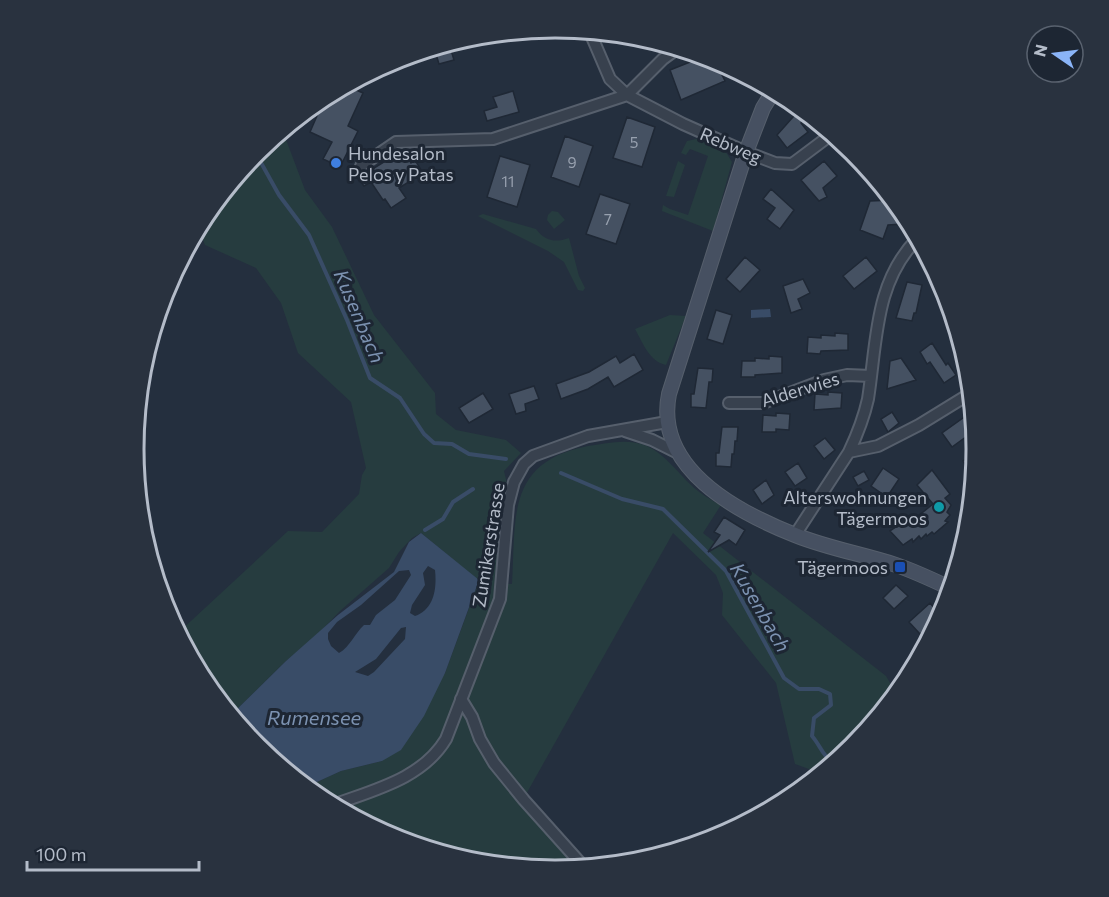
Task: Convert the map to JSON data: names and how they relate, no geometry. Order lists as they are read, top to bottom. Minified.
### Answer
{"streets":{"street":["Rebweg","Alderwies","Zumikerstrasse"]},"water":["Kusenbach","Rumensee"],"places":{"other":["Hundesalon Pelos y Patas","Alterswohnungen Tägermoos"],"transit":["Tägermoos"]},"house_numbers":["5","9","11","7"],"scale_bar":"100 m","north":"left"}
